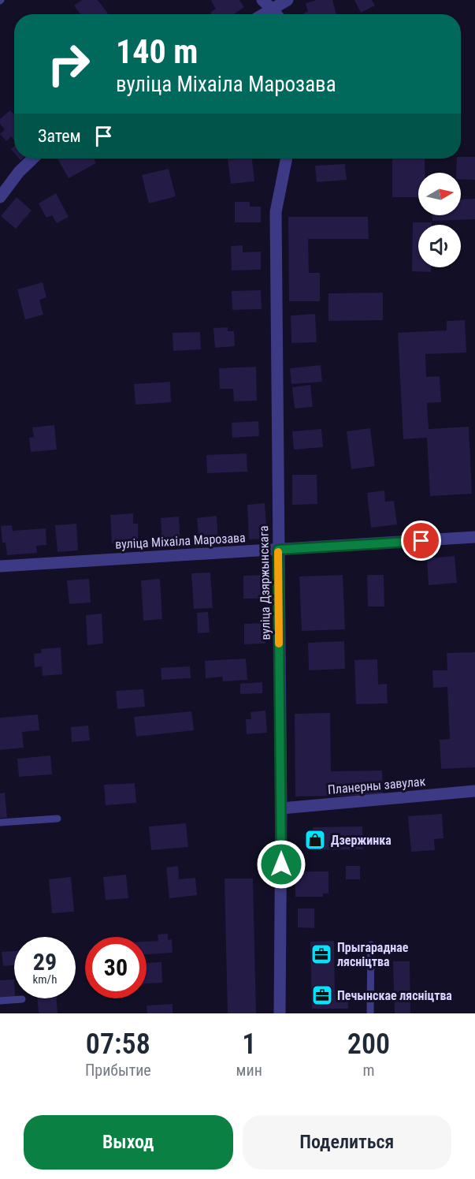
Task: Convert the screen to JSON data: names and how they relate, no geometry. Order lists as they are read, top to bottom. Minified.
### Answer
{"streets":{"street":["вуліца Міхаіла Марозава","вуліца Дзяржынскага","Планерны завулак"]},"crossings":[["вуліца Міхаіла Марозава","вуліца Дзяржынскага"],["вуліца Дзяржынскага","Планерны завулак"]],"places":{"shop":["Дзержинка"],"office":["Прыгараднае лясніцтва","Печынскае лясніцтва"]},"north":"right","page":{"turn":["140 m","вуліца Міхаіла Марозава"],"then":"Затем","speed":"29 km/h","limit":"30","eta":["07:58","Прибытие","1","мин","200","m"],"buttons":["Выход","Поделиться"]}}
